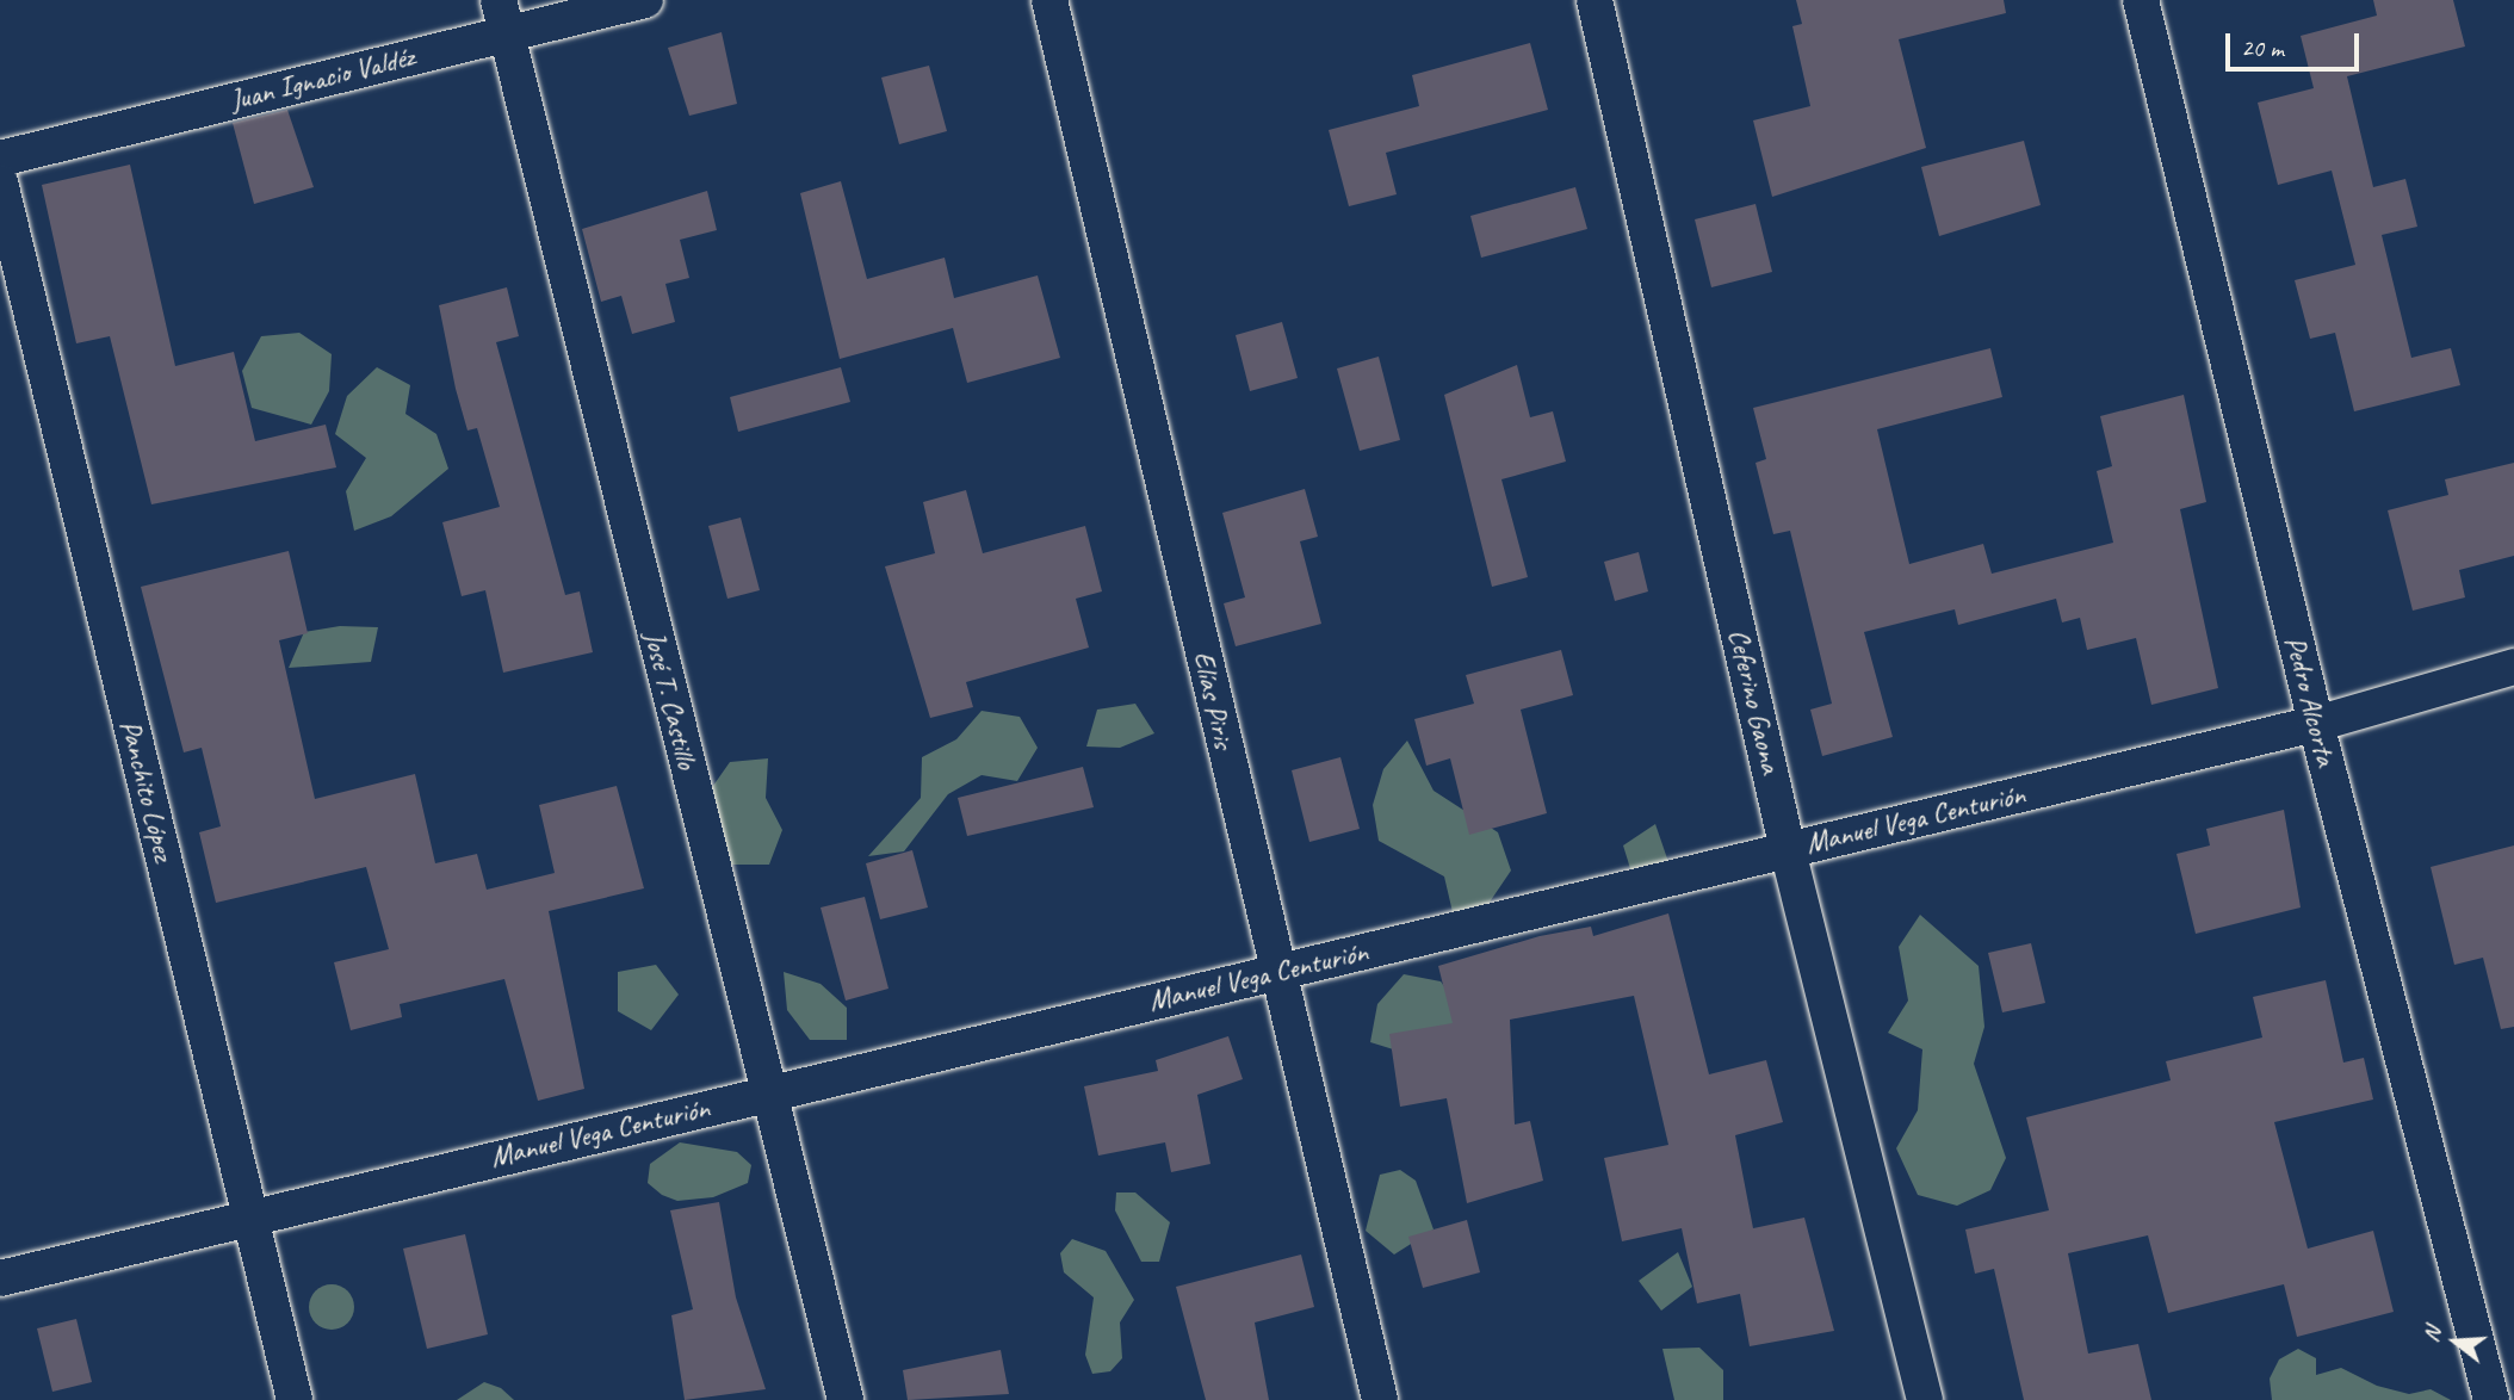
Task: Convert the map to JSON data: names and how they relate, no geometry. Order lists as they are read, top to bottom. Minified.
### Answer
{"streets":{"street":["Juan Ignacio Valdéz","José T. Castillo","Elías Piris","Ceferino Gaona","Pedro Alcorta","Panchito López","Manuel Vega Centurión"]},"crossings":[["Juan Ignacio Valdéz","José T. Castillo"],["José T. Castillo","Manuel Vega Centurión"],["Elías Piris","Manuel Vega Centurión"],["Ceferino Gaona","Manuel Vega Centurión"],["Pedro Alcorta","Manuel Vega Centurión"],["Panchito López","Manuel Vega Centurión"]],"scale_bar":"20 m","north":"left"}
